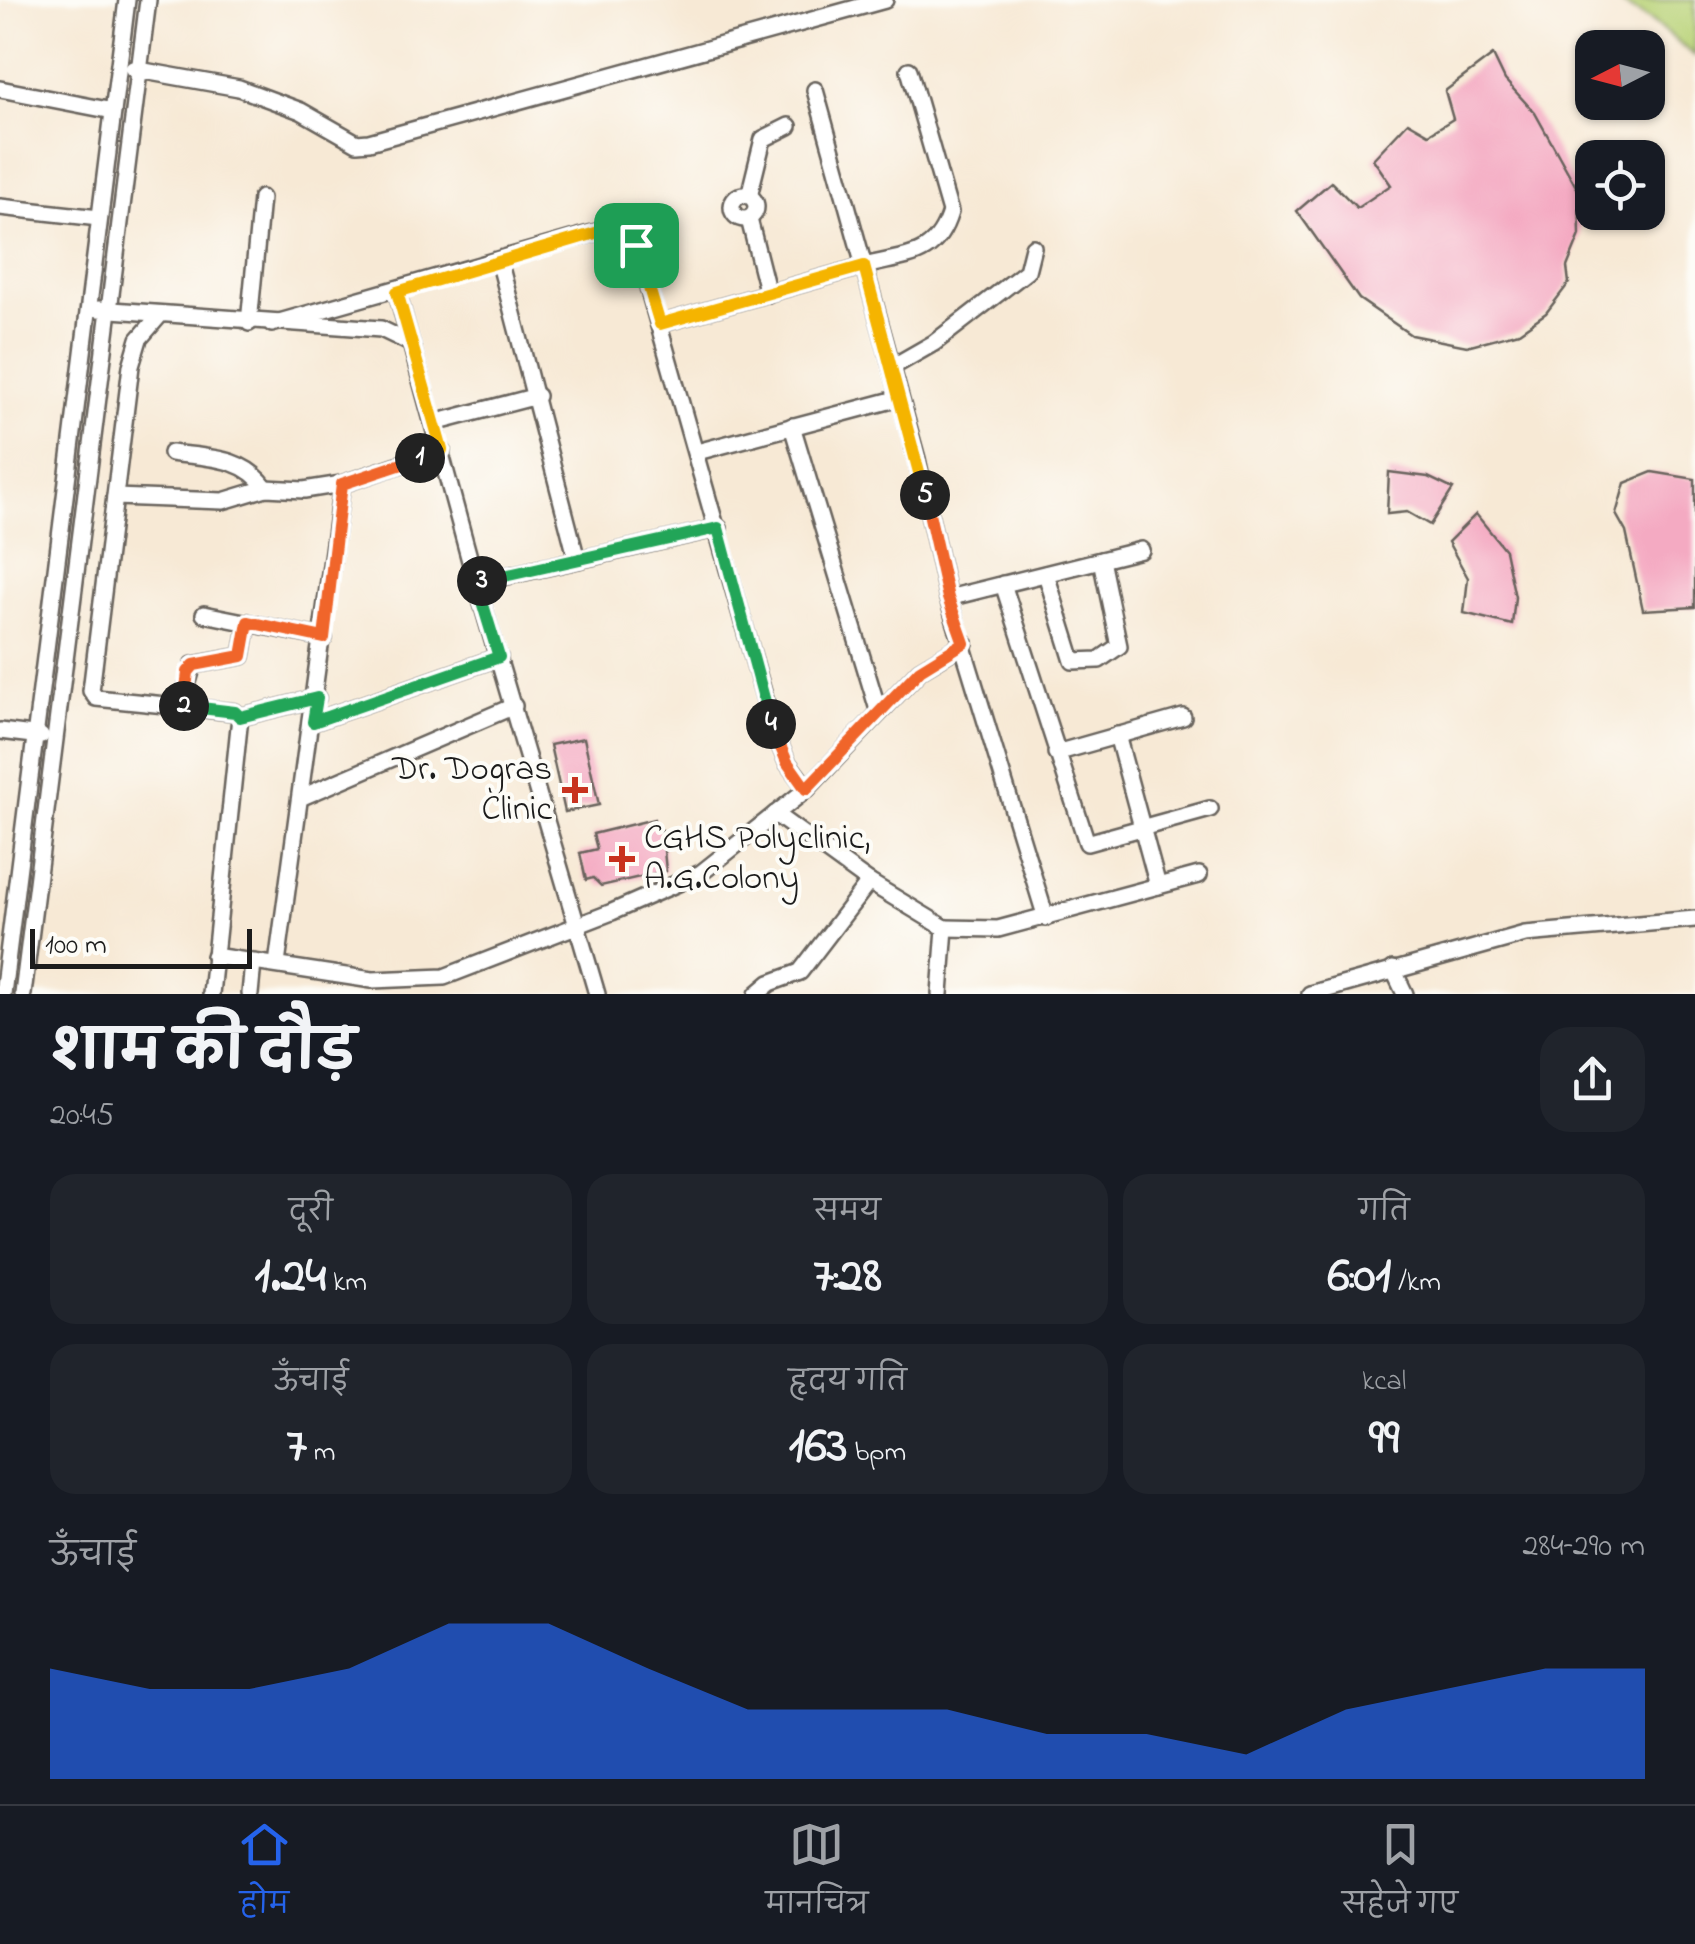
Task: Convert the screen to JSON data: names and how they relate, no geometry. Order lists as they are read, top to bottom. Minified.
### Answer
{"places":{"health":["Dr. Dogras Clinic","CGHS Polyclinic, A.G.Colony"]},"scale_bar":"100 m","north":"left","page":{"pins":["1","5","3","2","4"],"scale":"100 m","heading":["शाम की दौड़","20:45"],"stats":[["दूरी","1.24 km"],["समय","7:28"],["गति","6:01 /km"],["ऊँचाई","7 m"],["हृदय गति","163 bpm"],["kcal","99"]],"chart":["ऊँचाई","284–290 m"],"tabs":["होम","मानचित्र","सहेजे गए"]}}
